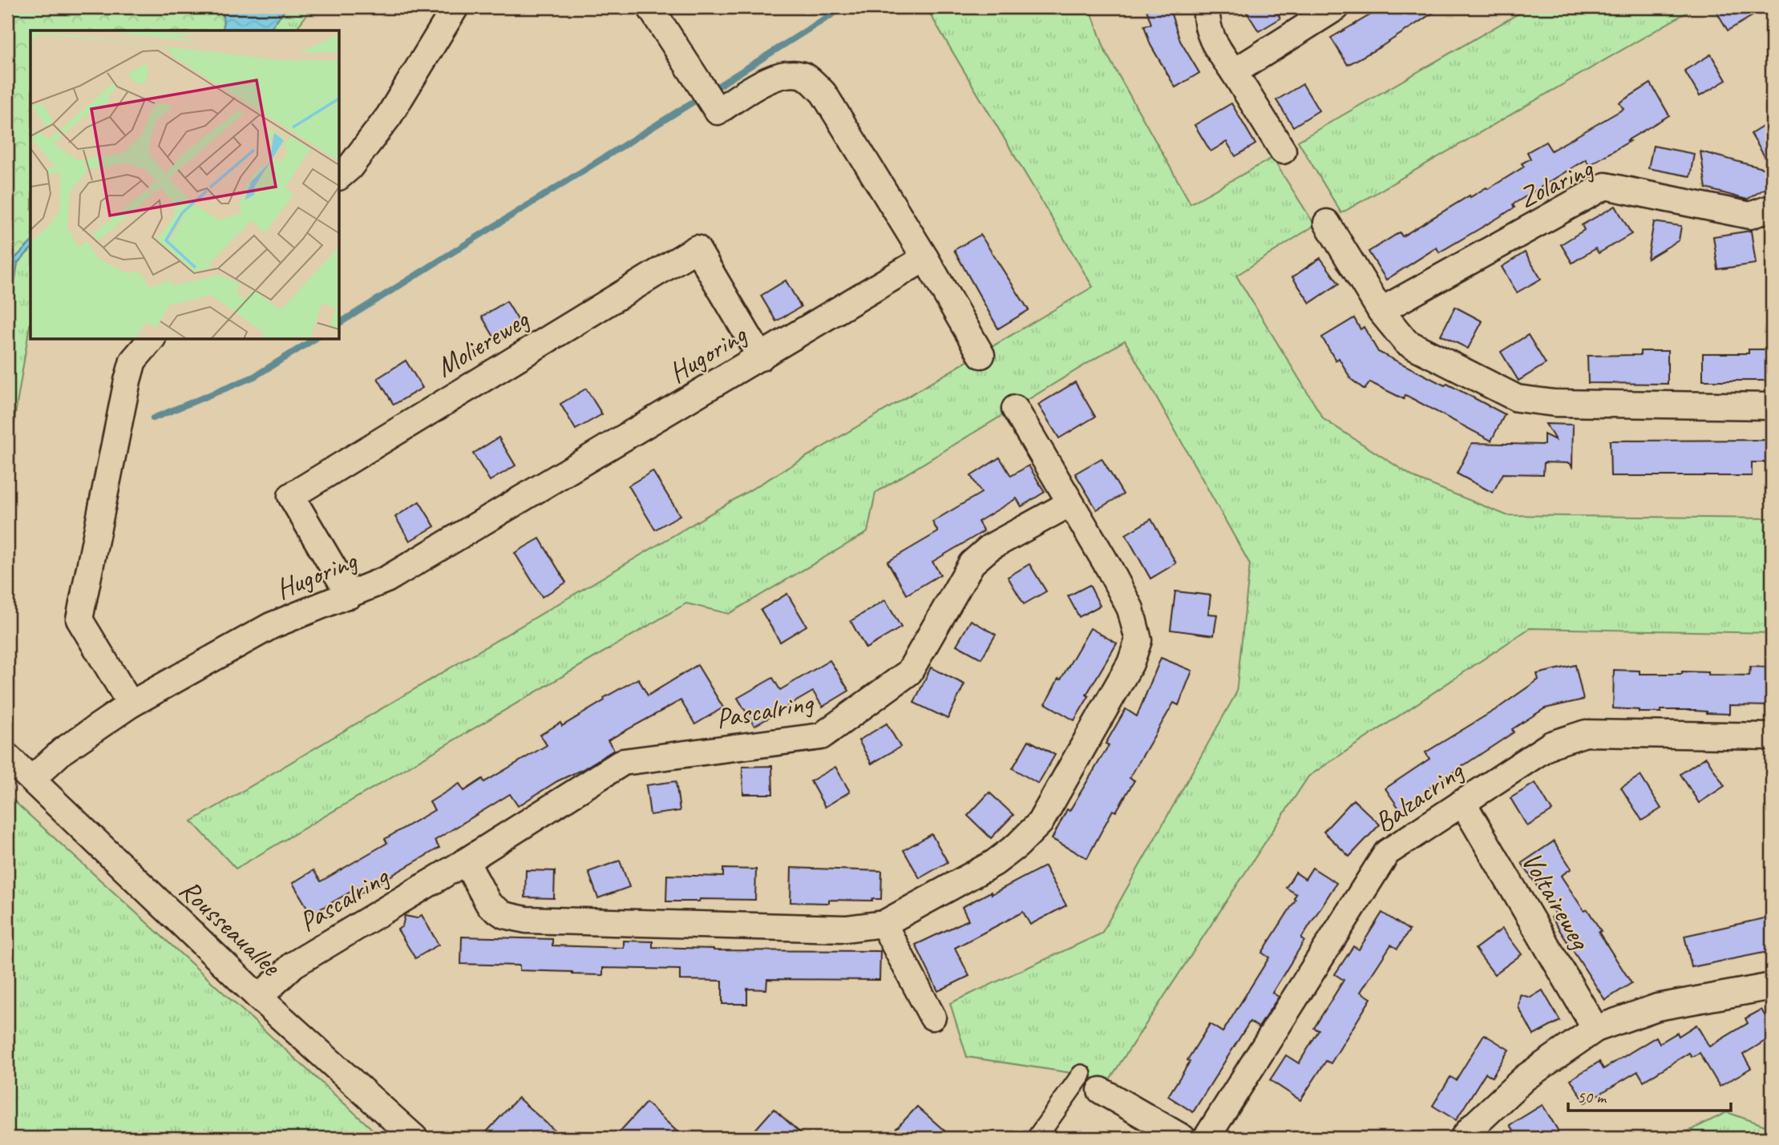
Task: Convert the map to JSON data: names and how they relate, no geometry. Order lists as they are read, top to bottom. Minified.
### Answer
{"streets":{"street":["Zolaring","Moliereweg","Hugoring","Pascalring","Balzacring","Voltaireweg","Rousseauallee"]},"crossings":[["Moliereweg","Hugoring"],["Hugoring","Rousseauallee"],["Pascalring","Rousseauallee"],["Balzacring","Voltaireweg"]],"scale_bar":"50 m"}
